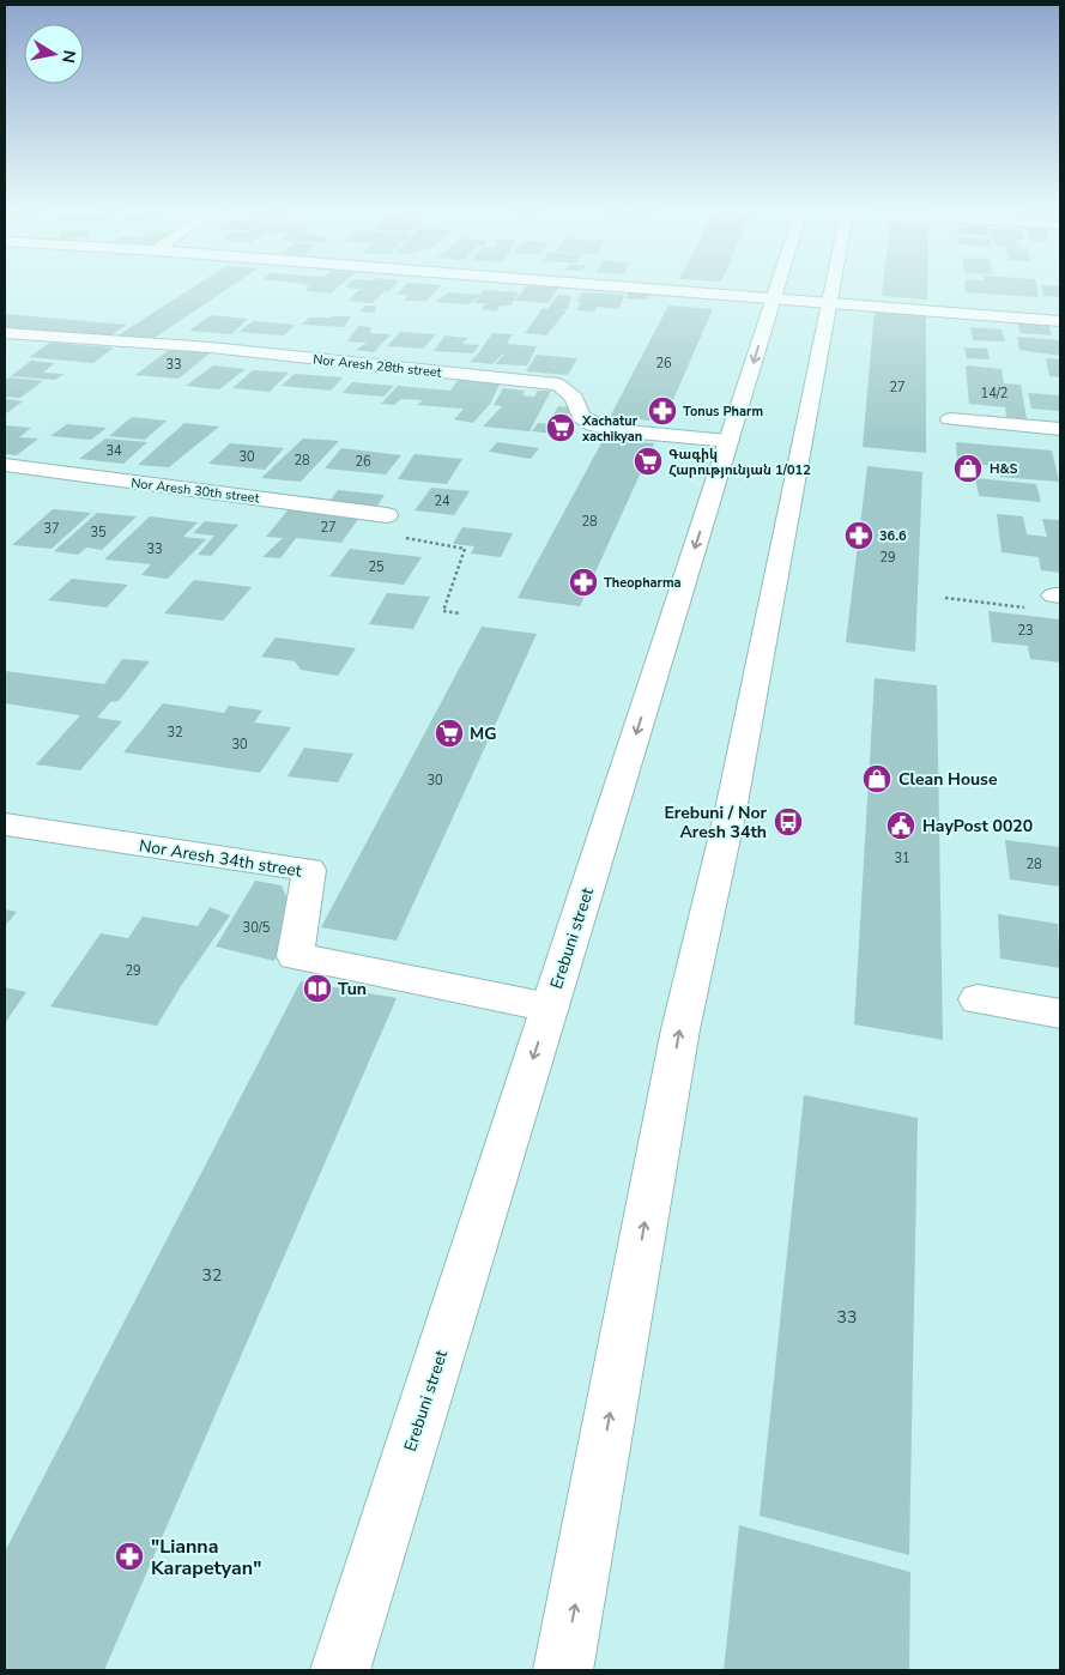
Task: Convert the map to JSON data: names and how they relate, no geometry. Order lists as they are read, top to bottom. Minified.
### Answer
{"streets":{"main road":["Nor Aresh 28th street","Nor Aresh 30th street","Nor Aresh 34th street","Erebuni street"]},"crossings":[["Nor Aresh 28th street","Erebuni street"],["Nor Aresh 34th street","Erebuni street"]],"places":{"pharmacy":["Tonus Pharm","36.6","Theopharma","\"Lianna Karapetyan\""],"supermarket":["Xachatur xachikyan","Գագիկ Հարությունյան 1/012","MG"],"shop":["H&S","Clean House"],"bus stop":["Erebuni / Nor Aresh 34th"],"public building":["HayPost 0020"],"library":["Tun"]},"house_numbers":["26","33","27","14/2","34","30","28","26","24","28","27","37","35","33","29","25","23","32","30","30","31","28","30/5","29","32","33"],"north":"right"}
